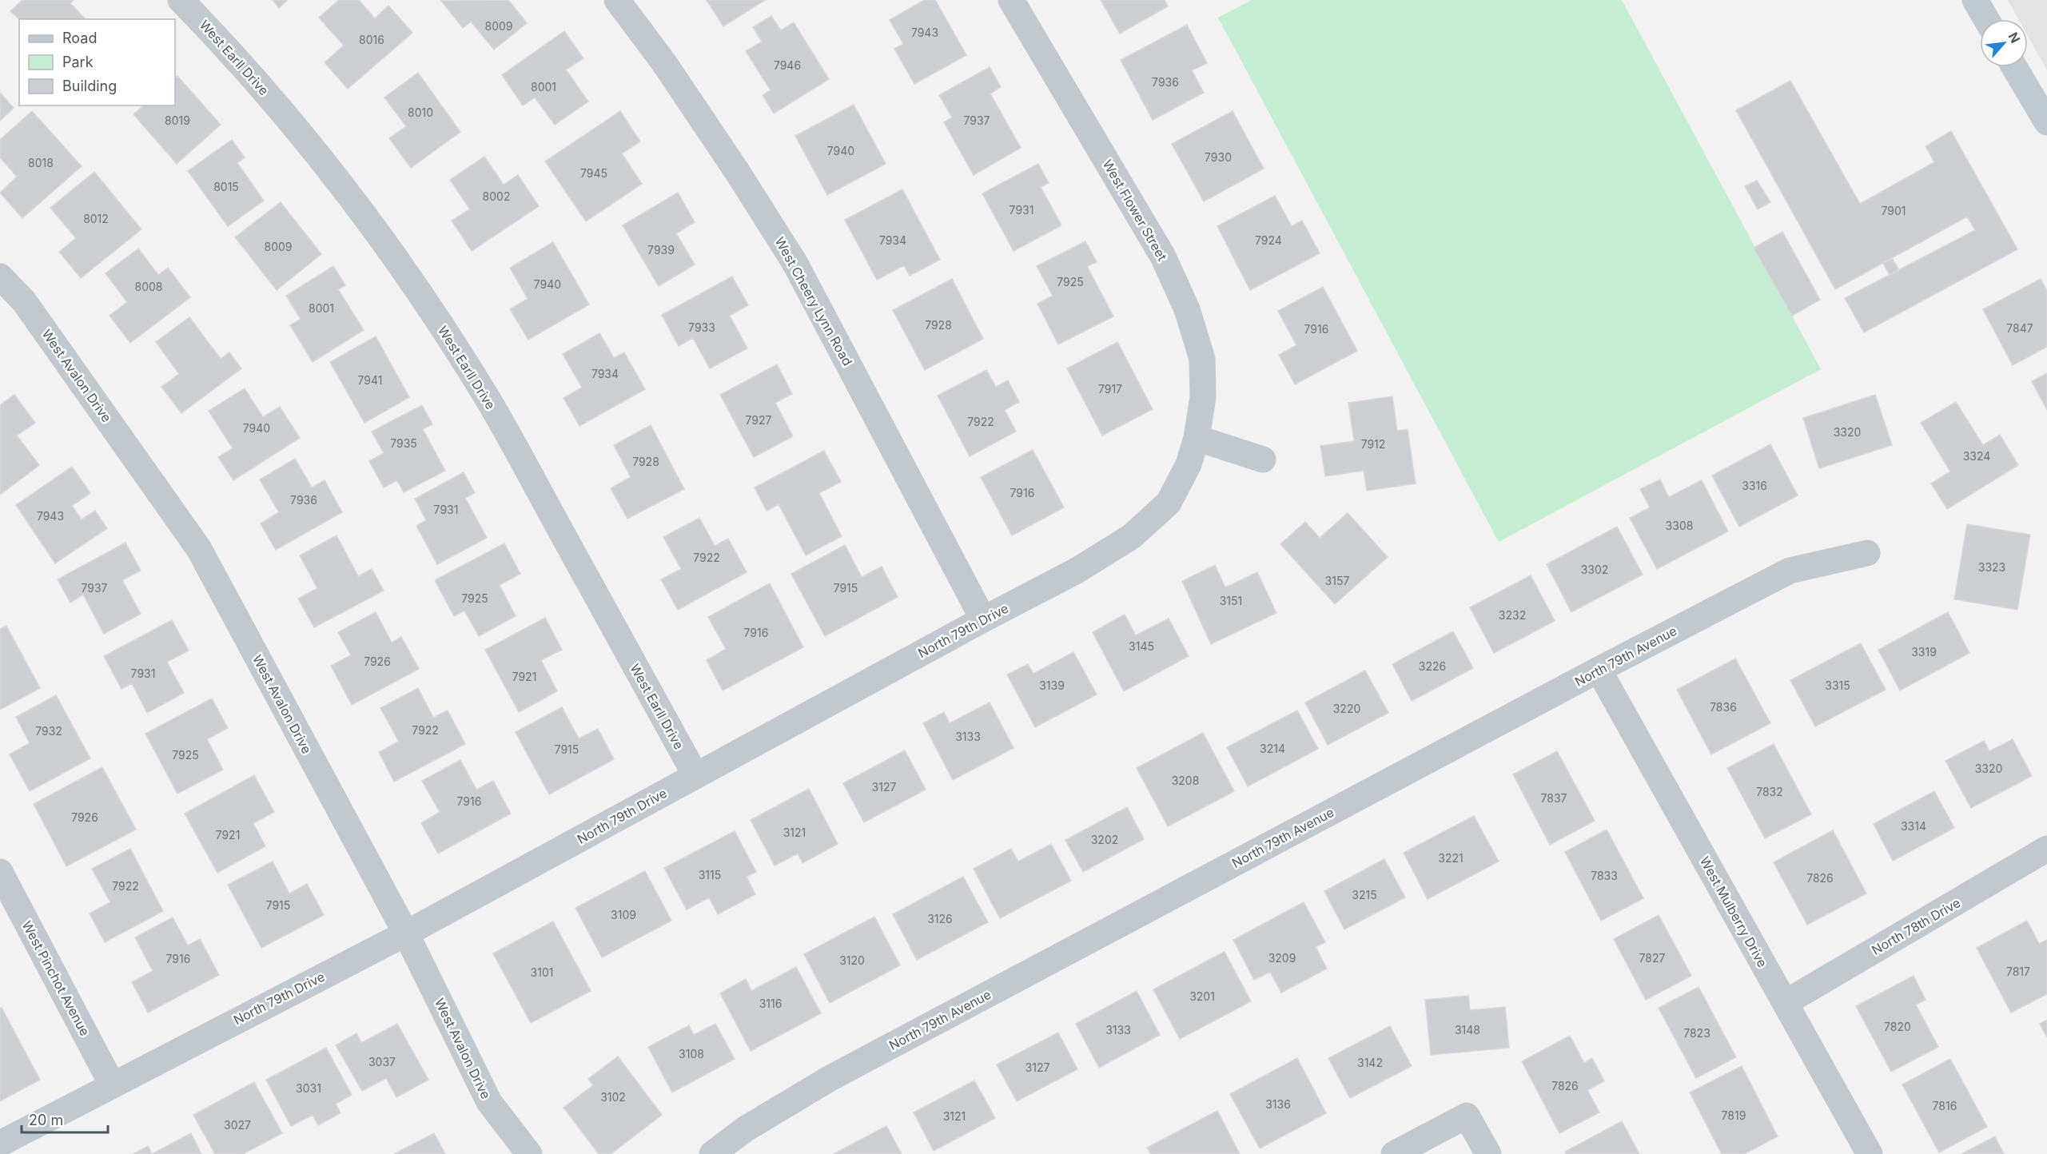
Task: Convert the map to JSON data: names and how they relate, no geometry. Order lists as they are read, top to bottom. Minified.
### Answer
{"streets":{"street":["West Earll Drive","West Flower Street","West Cheery Lynn Road","West Avalon Drive","North 79th Drive","North 79th Avenue","West Mulberry Drive","North 78th Drive","West Pinchot Avenue"]},"crossings":[["West Earll Drive","North 79th Drive"],["West Flower Street","North 79th Drive"],["West Cheery Lynn Road","North 79th Drive"],["West Avalon Drive","North 79th Drive"],["North 79th Drive","West Pinchot Avenue"],["North 79th Avenue","West Mulberry Drive"],["West Mulberry Drive","North 78th Drive"]],"house_numbers":["8009","7943","8016","7946","7936","8001","8010","8019","7937","7940","7930","8018","7945","8015","8002","7931","7901","8012","7934","7924","8009","7939","7925","7940","8008","8001","7928","7933","7847","7916","7934","7941","7917","7927","7922","7940","3320","7935","7912","3324","7928","3316","7916","7936","7931","7943","3308","7922","3323","3302","3157","7937","7915","7925","3151","3232","7916","3145","3319","7926","3226","7931","7921","3139","3315","7836","3220","7922","7932","3133","3214","7915","7925","3320","3208","3127","7832","7837","7916","7926","3314","3121","7921","3202","3221","3115","7833","7826","7922","3215","7915","3109","3126","3209","7827","7916","3120","7817","3101","3201","3116","7820","3133","3148","7823","3108","3037","3142","3127","7826","3031","3102","3136","7816","7819","3121","3027"],"legend":["Road","Park","Building"],"scale_bar":"20 m","north":"top right"}
